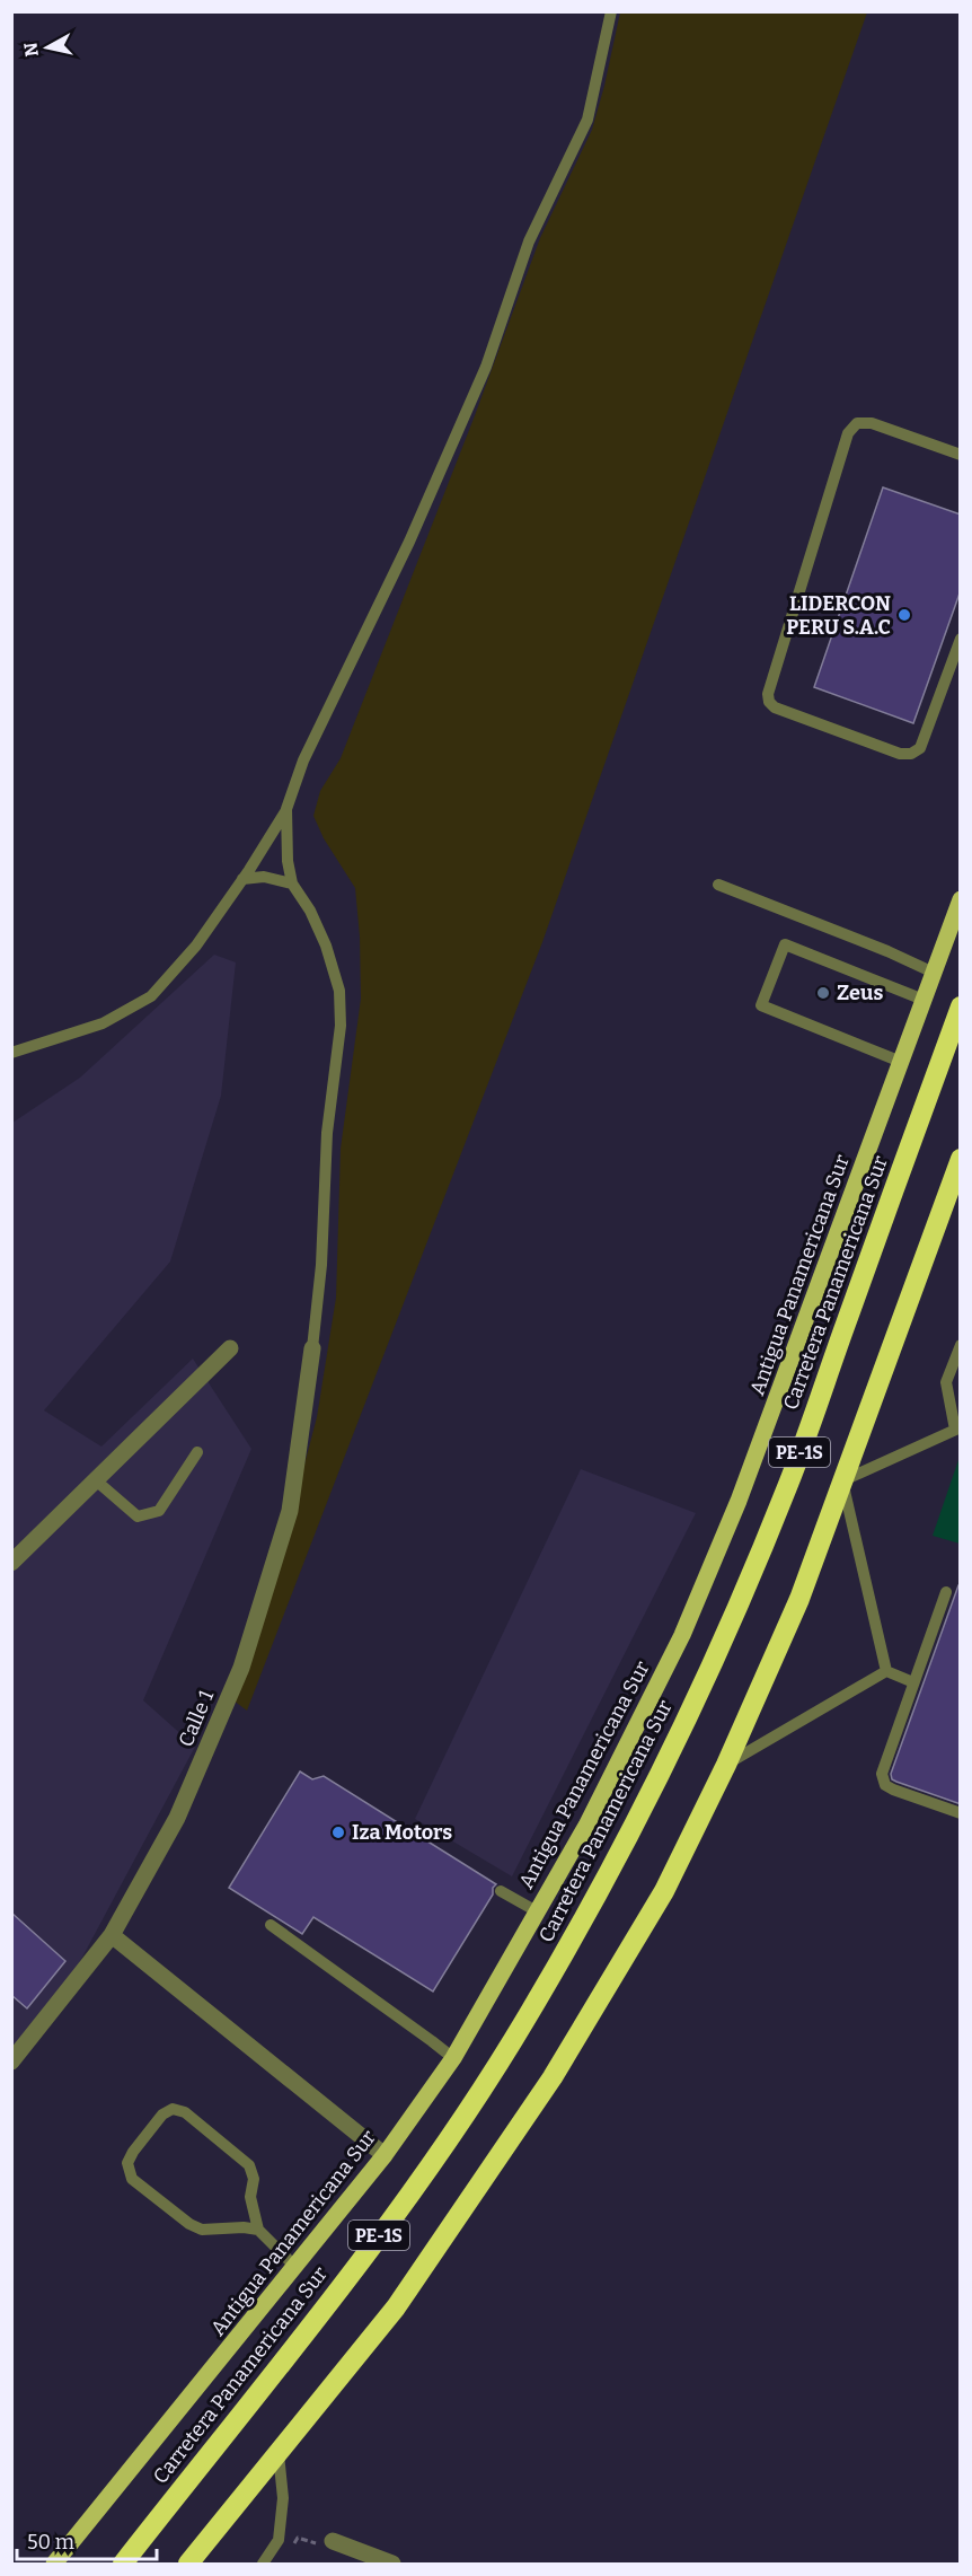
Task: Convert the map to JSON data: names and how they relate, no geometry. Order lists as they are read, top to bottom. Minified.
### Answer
{"streets":{"highway":["Carretera Panamericana Sur","PE-1S"],"main road":["Antigua Panamericana Sur"],"street":["Calle 1"]},"places":["LIDERCON PERU S.A.C","Zeus","Iza Motors"],"scale_bar":"50 m","north":"left"}
